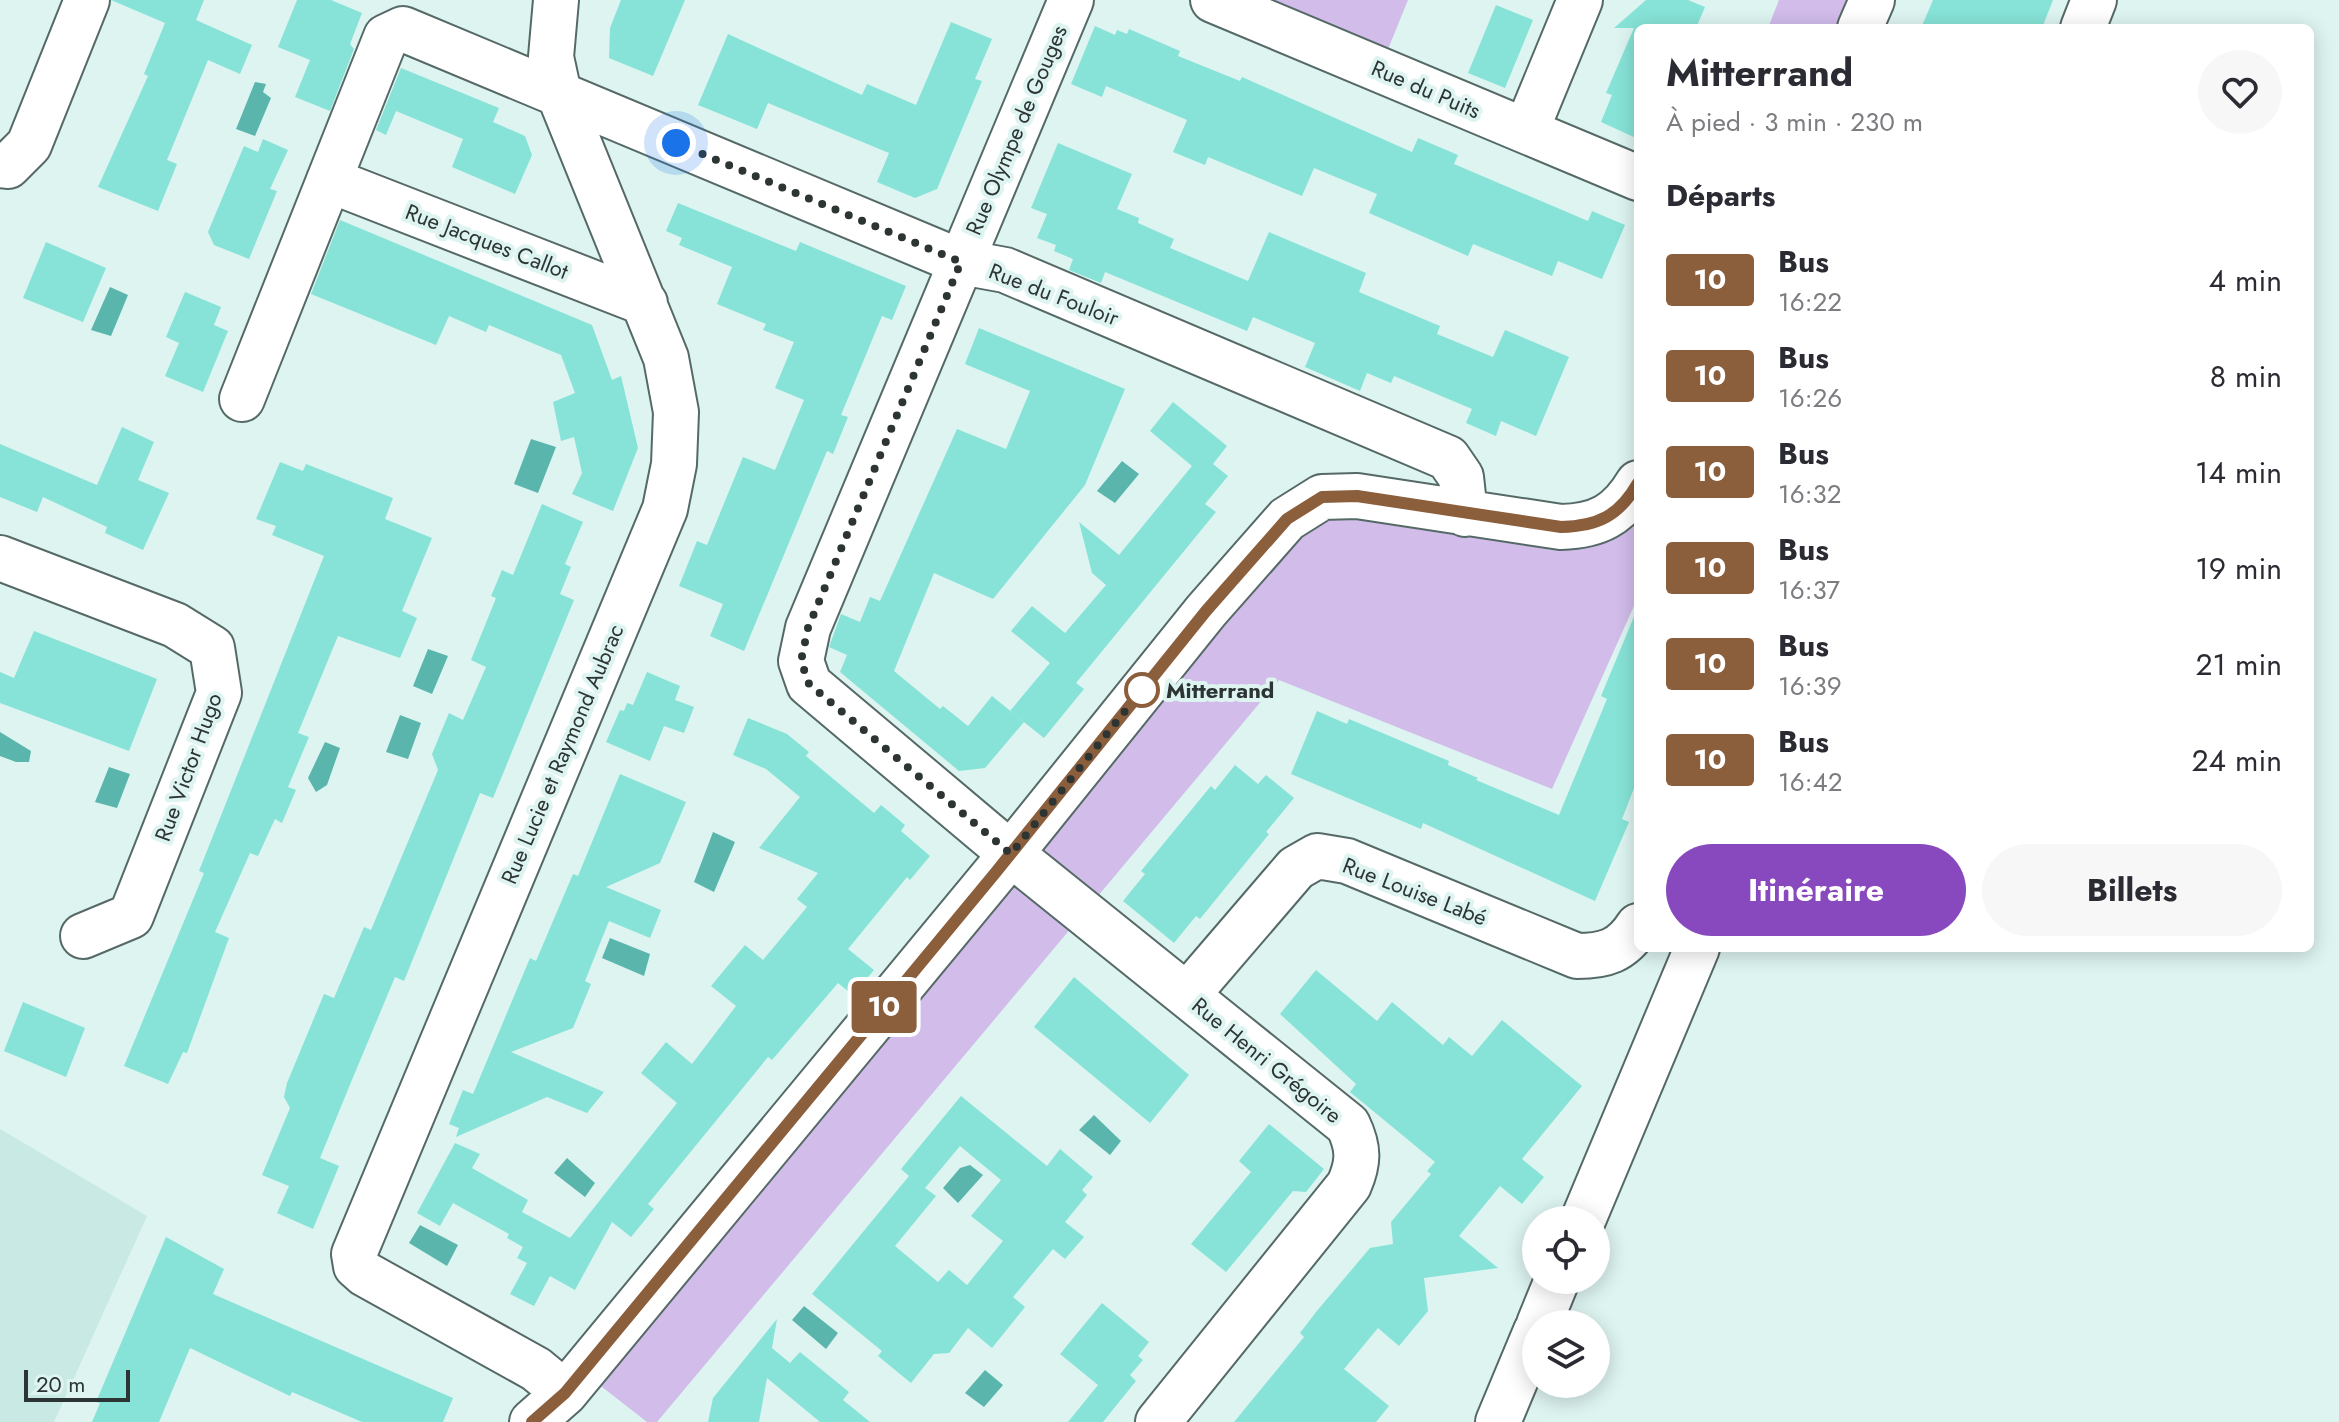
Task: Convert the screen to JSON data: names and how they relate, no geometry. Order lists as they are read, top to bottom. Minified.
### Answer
{"streets":{"street":["Rue du Puits","Rue Olympe de Gouges","Rue Jacques Callot","Rue du Fouloir","Rue Lucie et Raymond Aubrac","Rue Victor Hugo","Rue Louise Labé","Rue Henri Grégoire"]},"crossings":[["Rue Olympe de Gouges","Rue du Fouloir"],["Rue Olympe de Gouges","Rue Henri Grégoire"],["Rue Jacques Callot","Rue Lucie et Raymond Aubrac"],["Rue du Fouloir","Rue Lucie et Raymond Aubrac"],["Rue Louise Labé","Rue Henri Grégoire"]],"places":["Mitterrand"],"lines":["bus line 10"],"scale_bar":"20 m","page":{"on_map":"10","heading":[["Mitterrand","À pied · 3 min · 230 m"],"Départs"],"list":[{"mark":"10","name":"Bus","note":"16:22","value":"4 min"},{"mark":"10","name":"Bus","note":"16:26","value":"8 min"},{"mark":"10","name":"Bus","note":"16:32","value":"14 min"},{"mark":"10","name":"Bus","note":"16:37","value":"19 min"},{"mark":"10","name":"Bus","note":"16:39","value":"21 min"},{"mark":"10","name":"Bus","note":"16:42","value":"24 min"}],"buttons":["Itinéraire","Billets"],"scale":"20 m"}}
